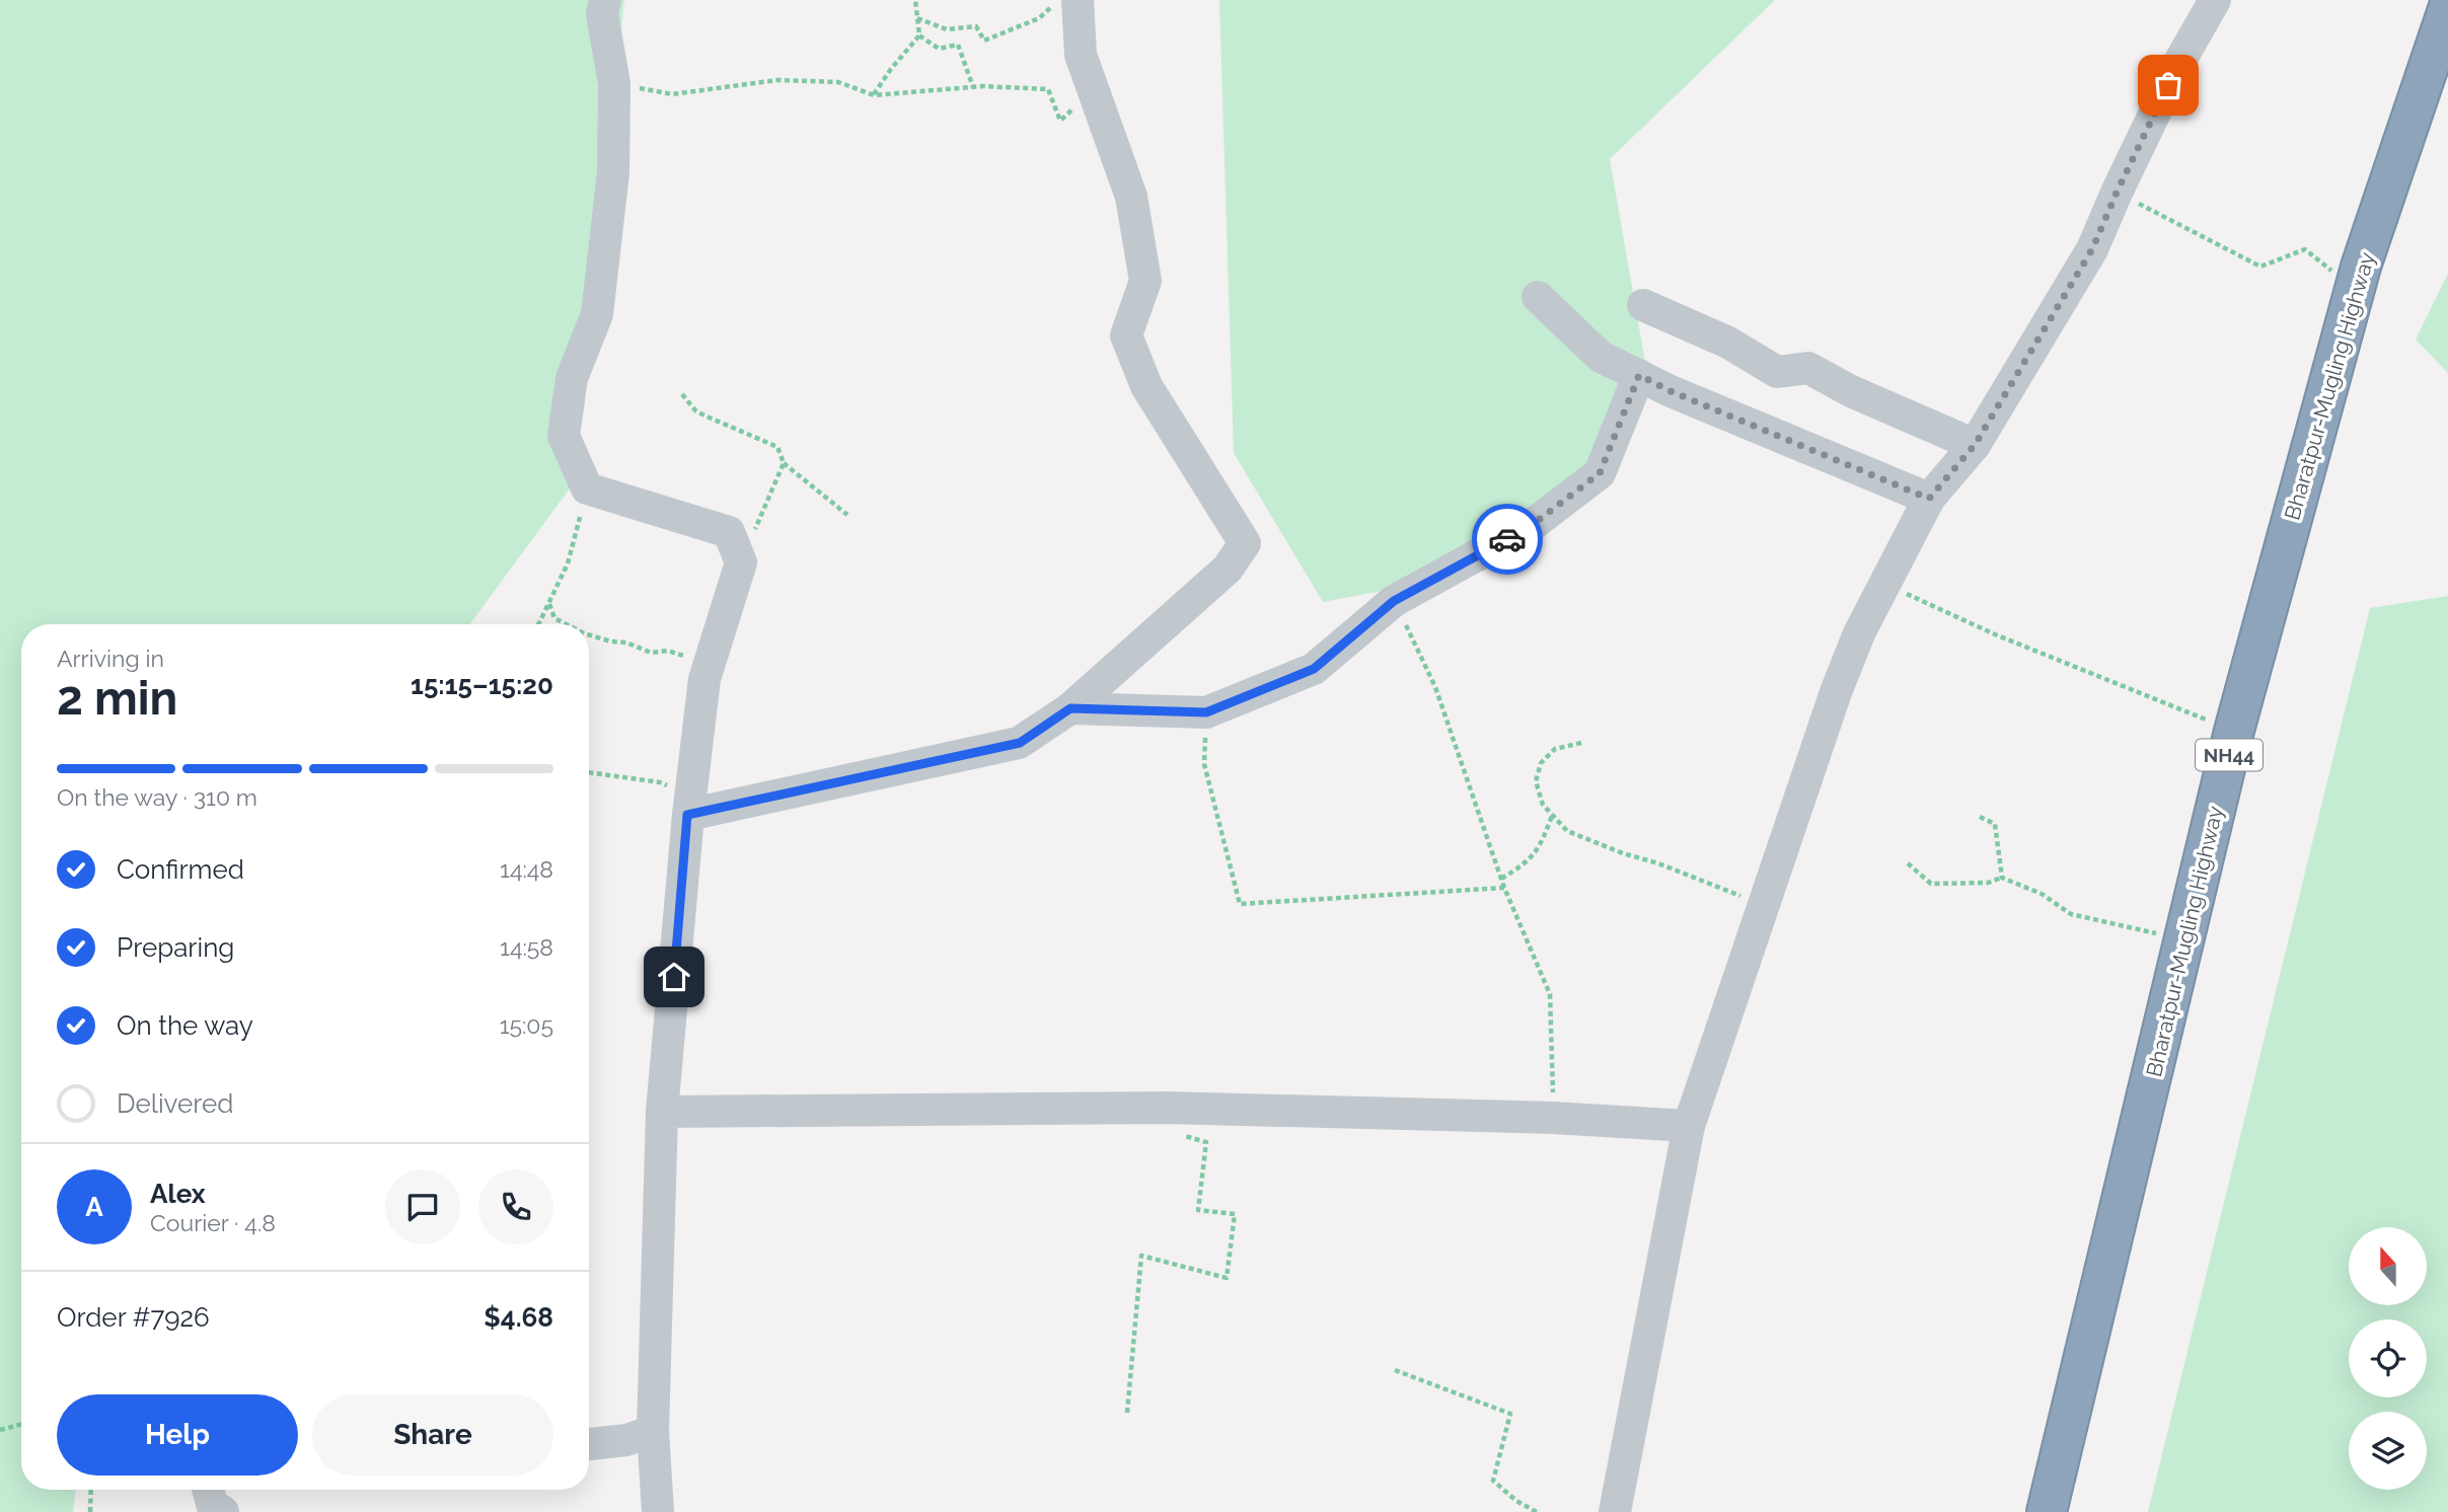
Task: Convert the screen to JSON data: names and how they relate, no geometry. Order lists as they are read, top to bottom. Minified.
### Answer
{"streets":{"highway":["Bharatpur-Mugling Highway","NH44"]},"north":"top","page":{"heading":["2 min","Arriving in","15:15–15:20"],"panel":["Alex","Courier · 4.8","Order #7926","$4.68"],"bar":"On the way · 310 m","list":[["Confirmed","14:48"],["Preparing","14:58"],["On the way","15:05"],"Delivered"],"round":"A","buttons":["Help","Share"]}}
